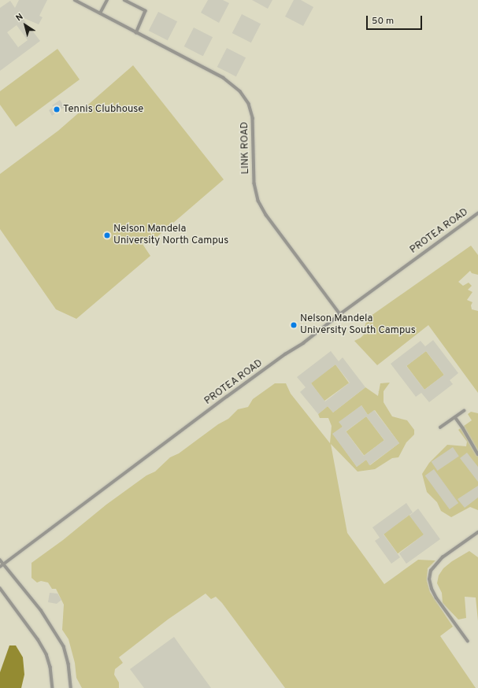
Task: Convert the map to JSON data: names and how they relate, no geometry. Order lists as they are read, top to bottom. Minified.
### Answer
{"streets":{"lane":["LINK ROAD","PROTEA ROAD"]},"crossings":[["LINK ROAD","PROTEA ROAD"]],"places":["Tennis Clubhouse","Nelson Mandela University North Campus","Nelson Mandela University South Campus"],"scale_bar":"50 m","north":"top left"}
